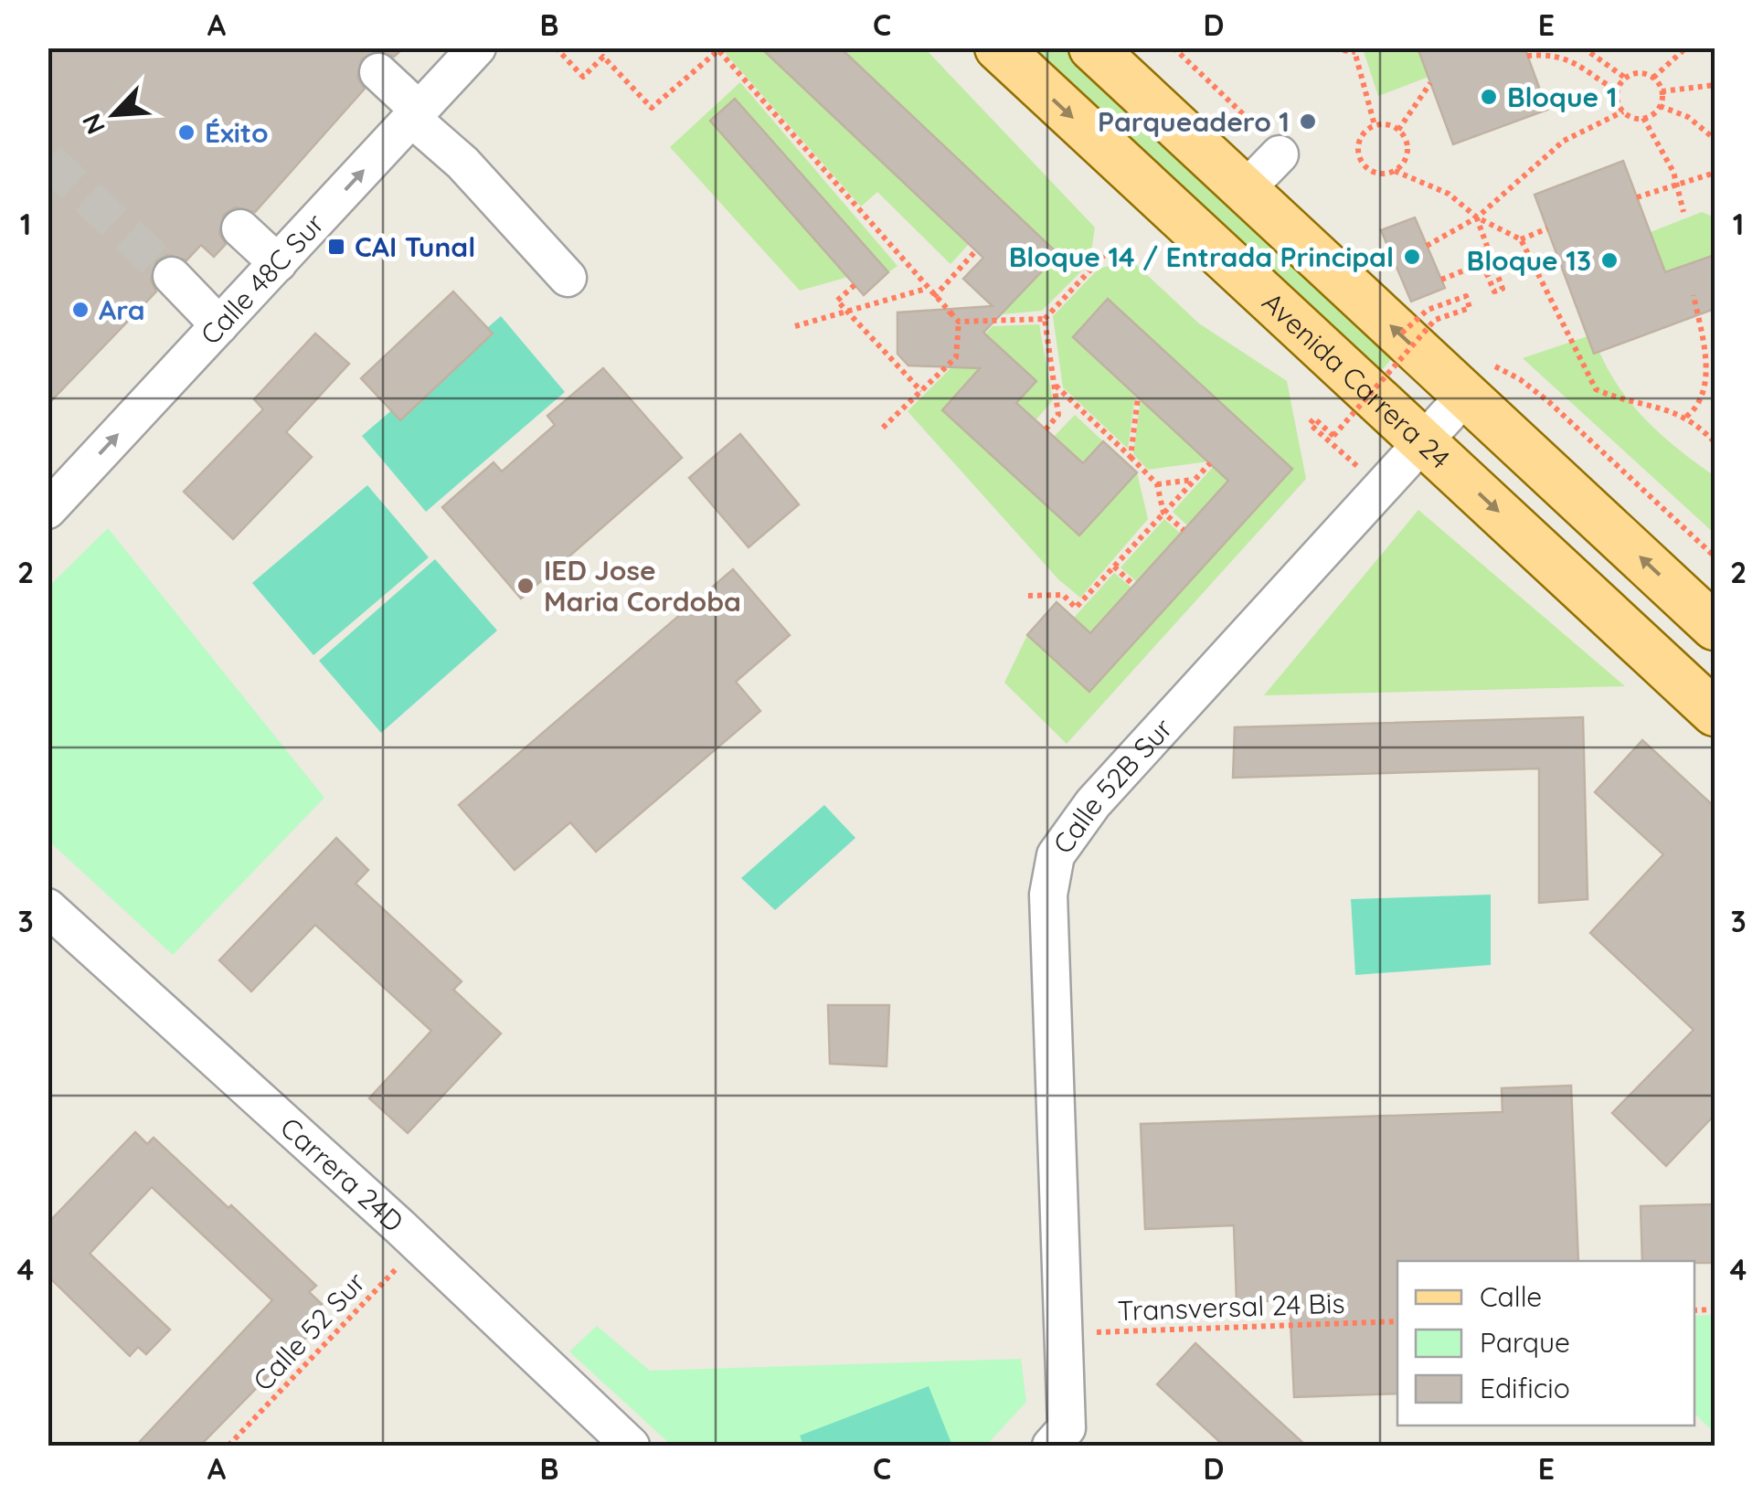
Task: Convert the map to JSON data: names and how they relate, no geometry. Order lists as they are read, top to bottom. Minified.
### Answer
{"streets":{"main road":["Avenida Carrera 24"],"street":["Calle 48C Sur","Calle 52B Sur","Carrera 24D"],"path":["Transversal 24 Bis","Calle 52 Sur"]},"crossings":[["Avenida Carrera 24","Calle 52B Sur"],["Calle 52B Sur","Transversal 24 Bis"],["Carrera 24D","Calle 52 Sur"]],"one_way":["Calle 48C Sur"],"places":{"other":["Bloque 1","Parqueadero 1","Éxito","Bloque 14 / Entrada Principal","Bloque 13","Ara","IED Jose Maria Cordoba"],"transit":["CAI Tunal"]},"legend":["Calle","Parque","Edificio"],"north":"bottom left","grid":{"columns":["A","B","C","D","E"],"rows":["1","2","3","4"]}}
